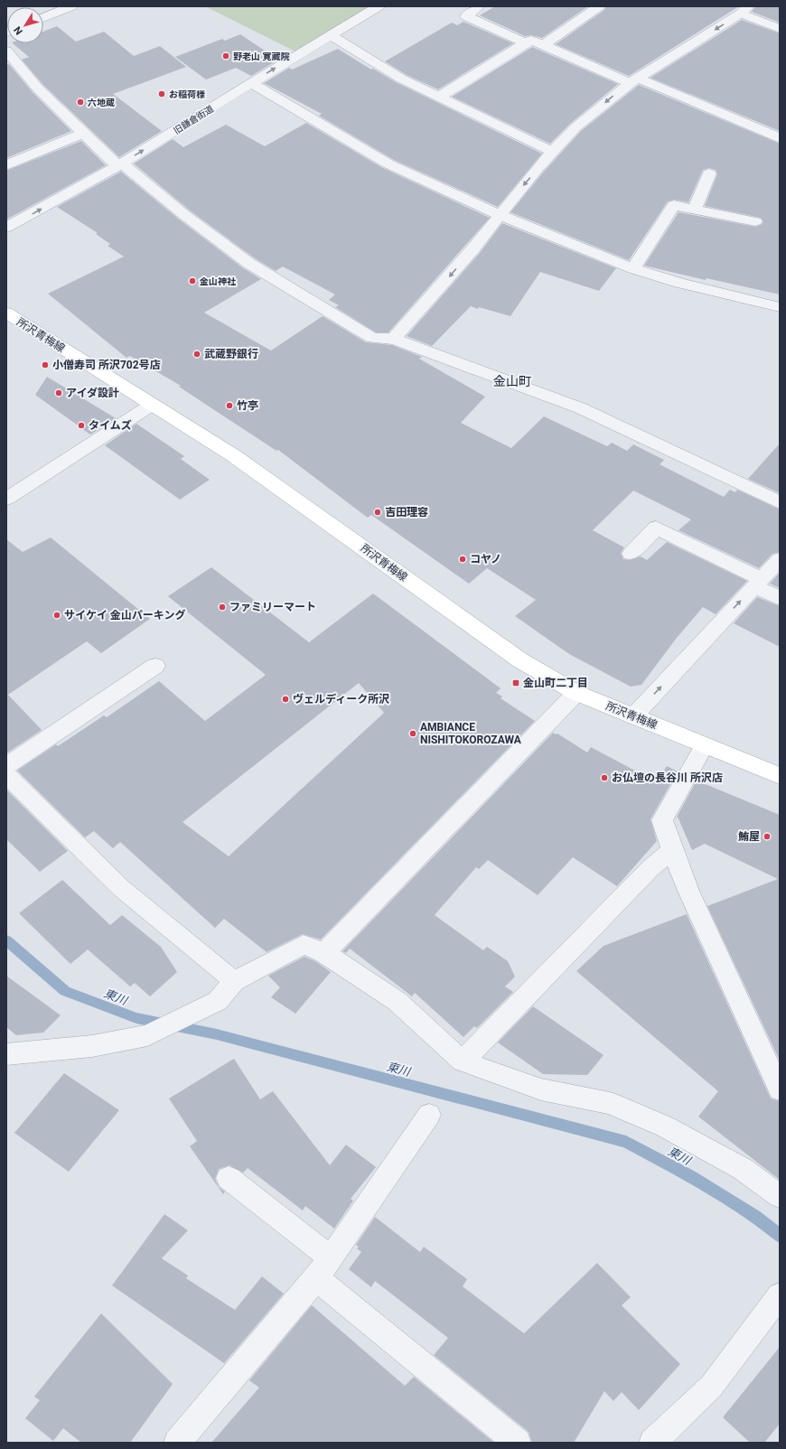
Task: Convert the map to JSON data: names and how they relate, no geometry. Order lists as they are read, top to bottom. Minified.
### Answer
{"streets":{"main road":["所沢青梅線"],"street":["旧鎌倉街道"]},"districts":["金山町"],"water":["東川"],"places":{"other":["野老山 寛藏院","お稲荷様","六地蔵","金山神社","武蔵野銀行","小僧寿司 所沢702号店","アイダ設計","竹亭","タイムズ","吉田理容","コヤノ","ファミリーマート","サイケイ 金山パーキング","ヴェルディーク所沢","AMBIANCE NISHITOKOROZAWA","お仏壇の長谷川 所沢店","鮪屋"],"transit":["金山町二丁目"]},"north":"bottom left"}
